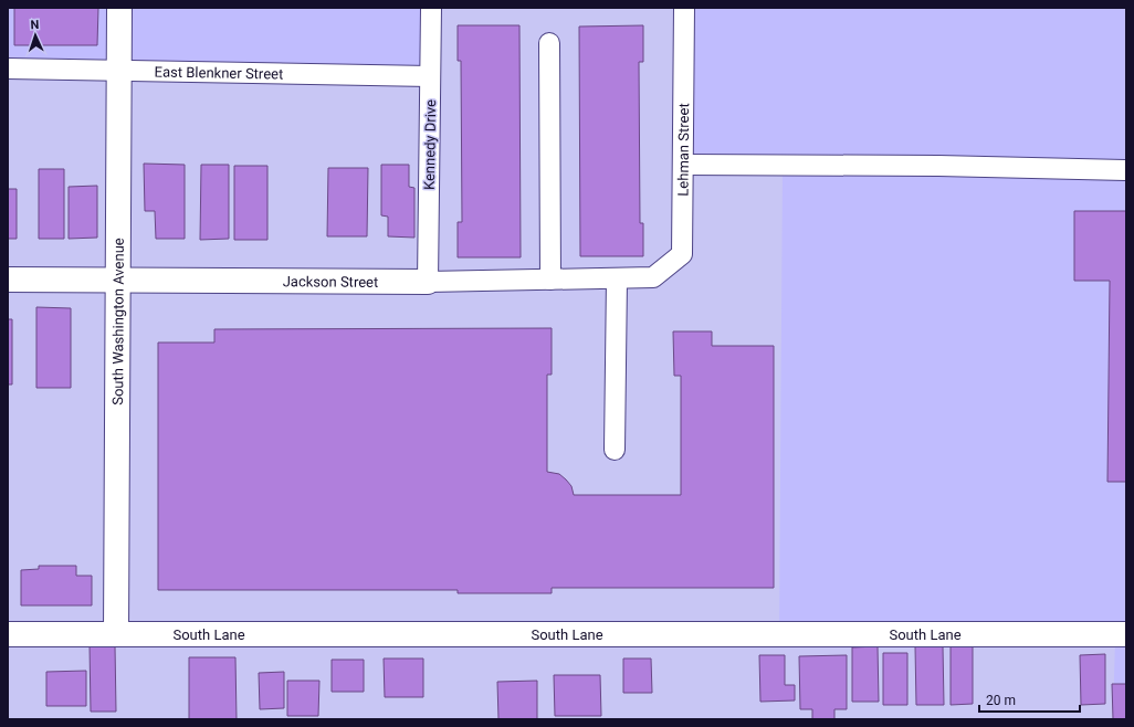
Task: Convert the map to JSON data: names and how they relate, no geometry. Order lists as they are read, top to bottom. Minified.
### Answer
{"streets":{"street":["Jackson Street","South Washington Avenue","South Lane"],"lane":["East Blenkner Street","Kennedy Drive","Lehman Street"]},"crossings":[["East Blenkner Street","Kennedy Drive"],["East Blenkner Street","South Washington Avenue"],["Kennedy Drive","Jackson Street"],["Lehman Street","Jackson Street"],["Jackson Street","South Washington Avenue"],["South Washington Avenue","South Lane"]],"scale_bar":"20 m","north":"top"}
